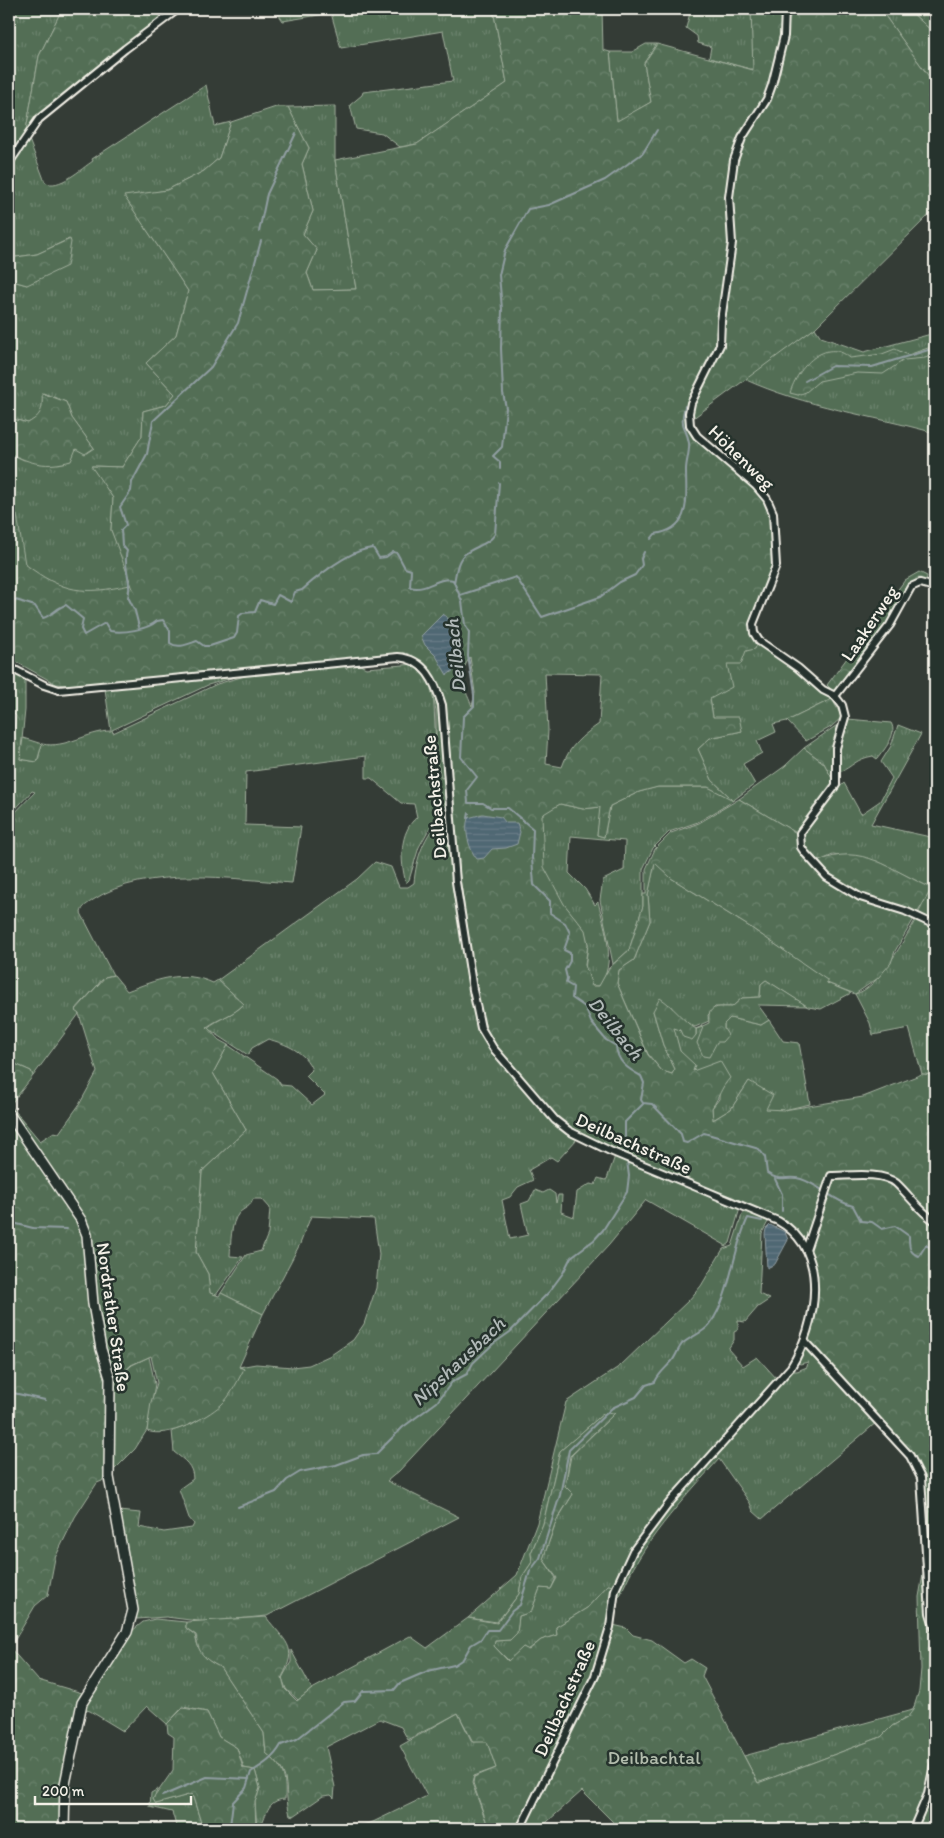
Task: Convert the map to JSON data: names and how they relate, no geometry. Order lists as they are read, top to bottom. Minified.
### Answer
{"streets":{"main road":["Nordrather Straße"],"street":["Höhenweg","Laakerweg","Deilbachstraße"]},"crossings":[["Höhenweg","Laakerweg"]],"water":["Deilbach","Nipshausbach"],"parks":["Deilbachtal"],"scale_bar":"200 m"}
